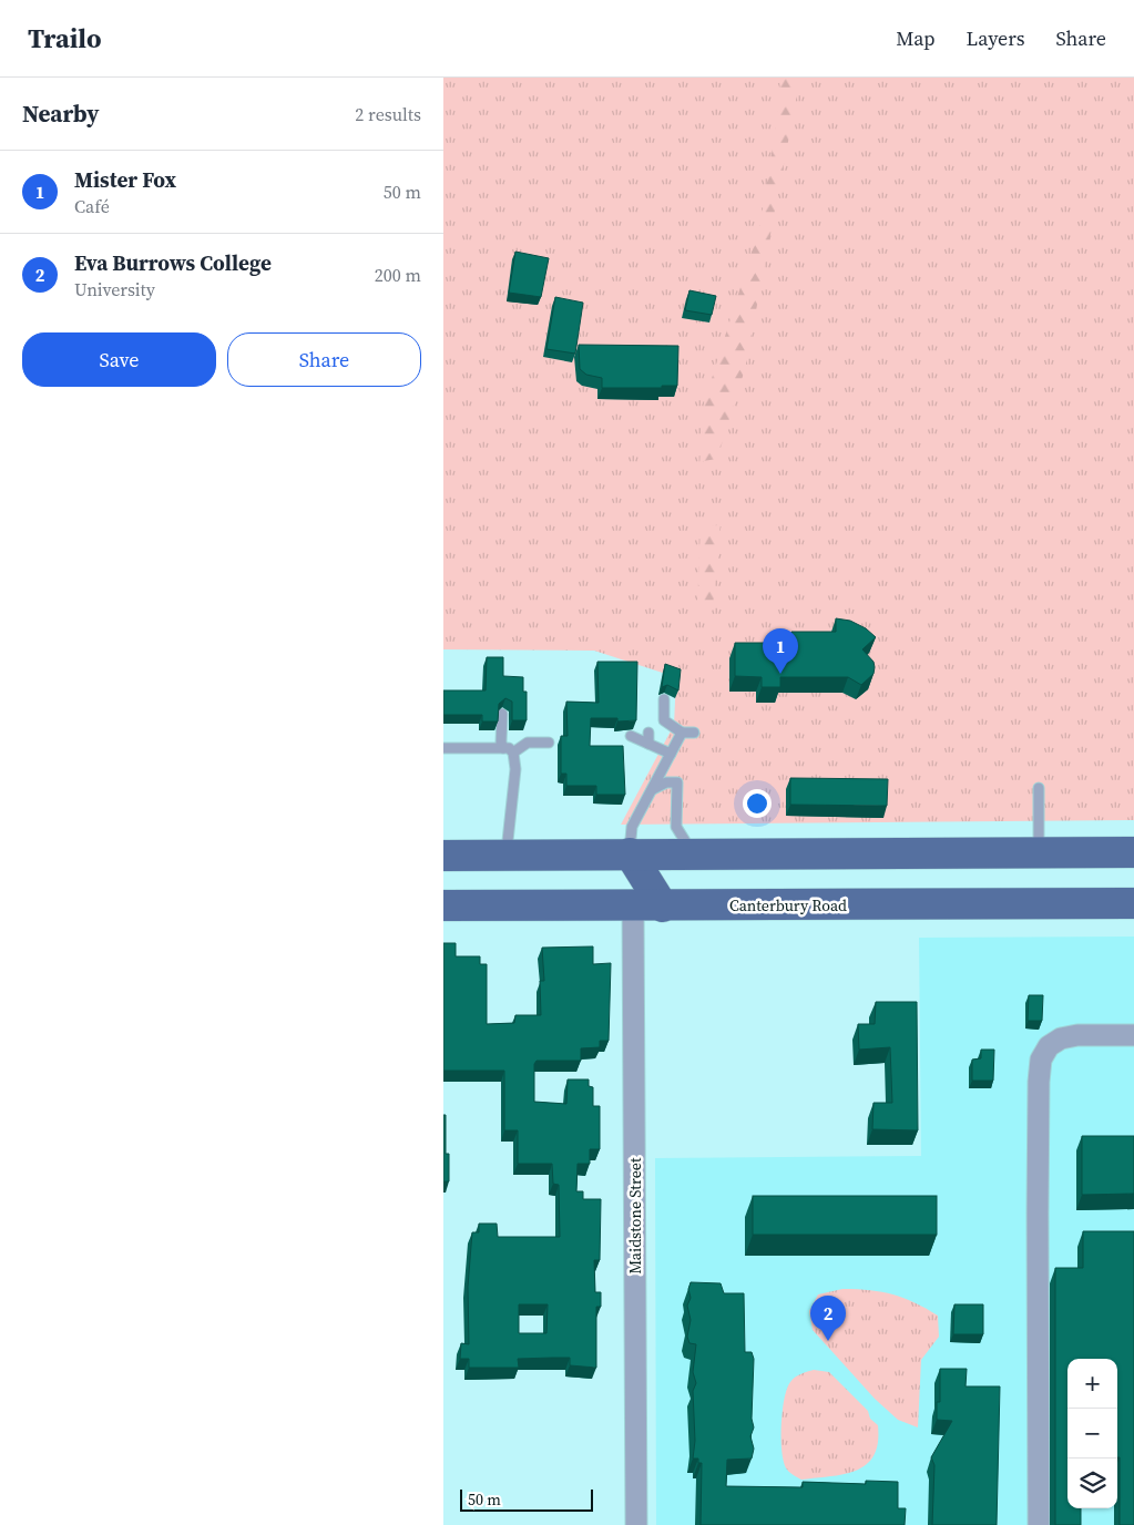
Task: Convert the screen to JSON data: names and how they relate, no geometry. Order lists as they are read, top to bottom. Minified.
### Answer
{"streets":{"main road":["Canterbury Road"],"street":["Maidstone Street"]},"crossings":[["Canterbury Road","Maidstone Street"]],"scale_bar":"50 m","page":{"header":"Trailo","nav":["Map","Layers","Share"],"heading":["Nearby","2 results"],"list":[{"mark":"1","name":"Mister Fox","note":"Café","value":"50 m"},{"mark":"2","name":"Eva Burrows College","note":"University","value":"200 m"}],"buttons":["Save","Share"],"pins":["1","2"],"map_buttons":["+","−"],"scale":"50 m"}}
